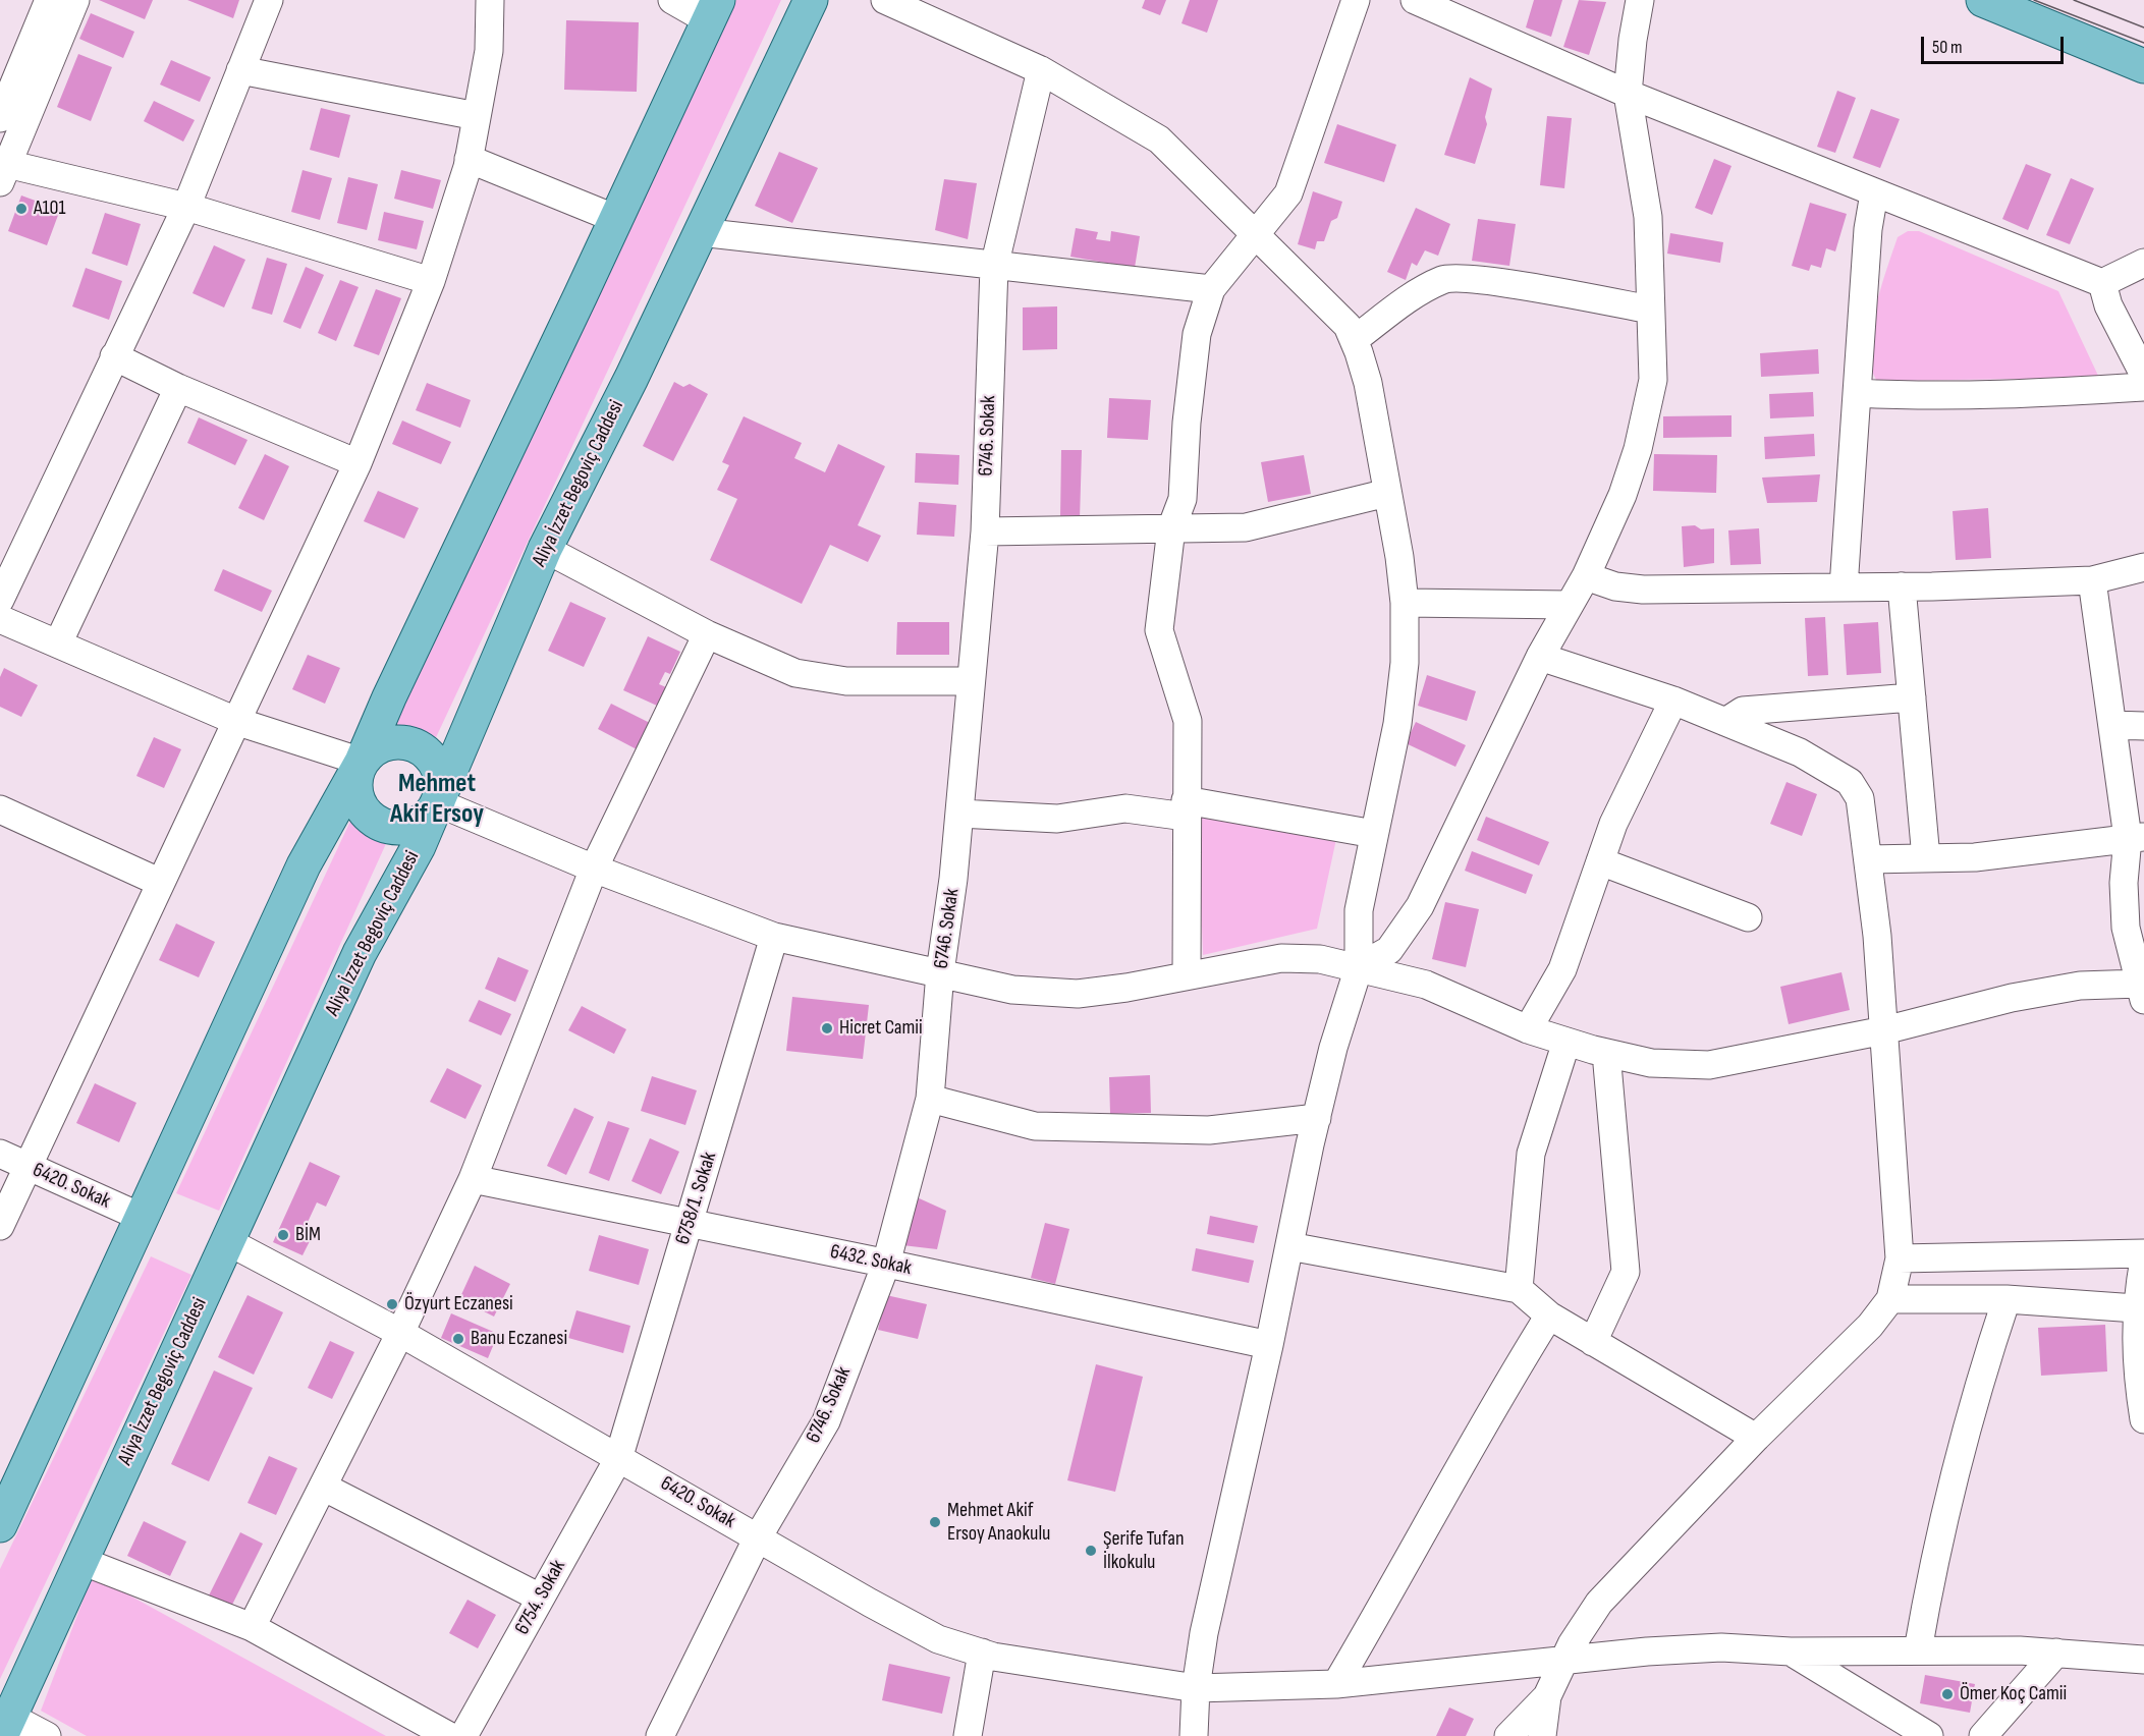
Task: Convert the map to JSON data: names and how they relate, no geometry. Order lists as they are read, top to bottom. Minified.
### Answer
{"streets":{"main road":["Aliya İzzet Begoviç Caddesi"],"street":["6746. Sokak","6420. Sokak","6758/1. Sokak","6432. Sokak","6754. Sokak"]},"crossings":[["6746. Sokak","6420. Sokak"],["6746. Sokak","6432. Sokak"],["Aliya İzzet Begoviç Caddesi","6420. Sokak"],["6420. Sokak","6758/1. Sokak"],["6420. Sokak","6754. Sokak"],["6758/1. Sokak","6432. Sokak"],["6758/1. Sokak","6754. Sokak"]],"districts":["Mehmet Akif Ersoy"],"places":["A101","Hicret Camii","BİM","Özyurt Eczanesi","Banu Eczanesi","Mehmet Akif Ersoy Anaokulu","Şerife Tufan İlkokulu","Ömer Koç Camii"],"scale_bar":"50 m"}
